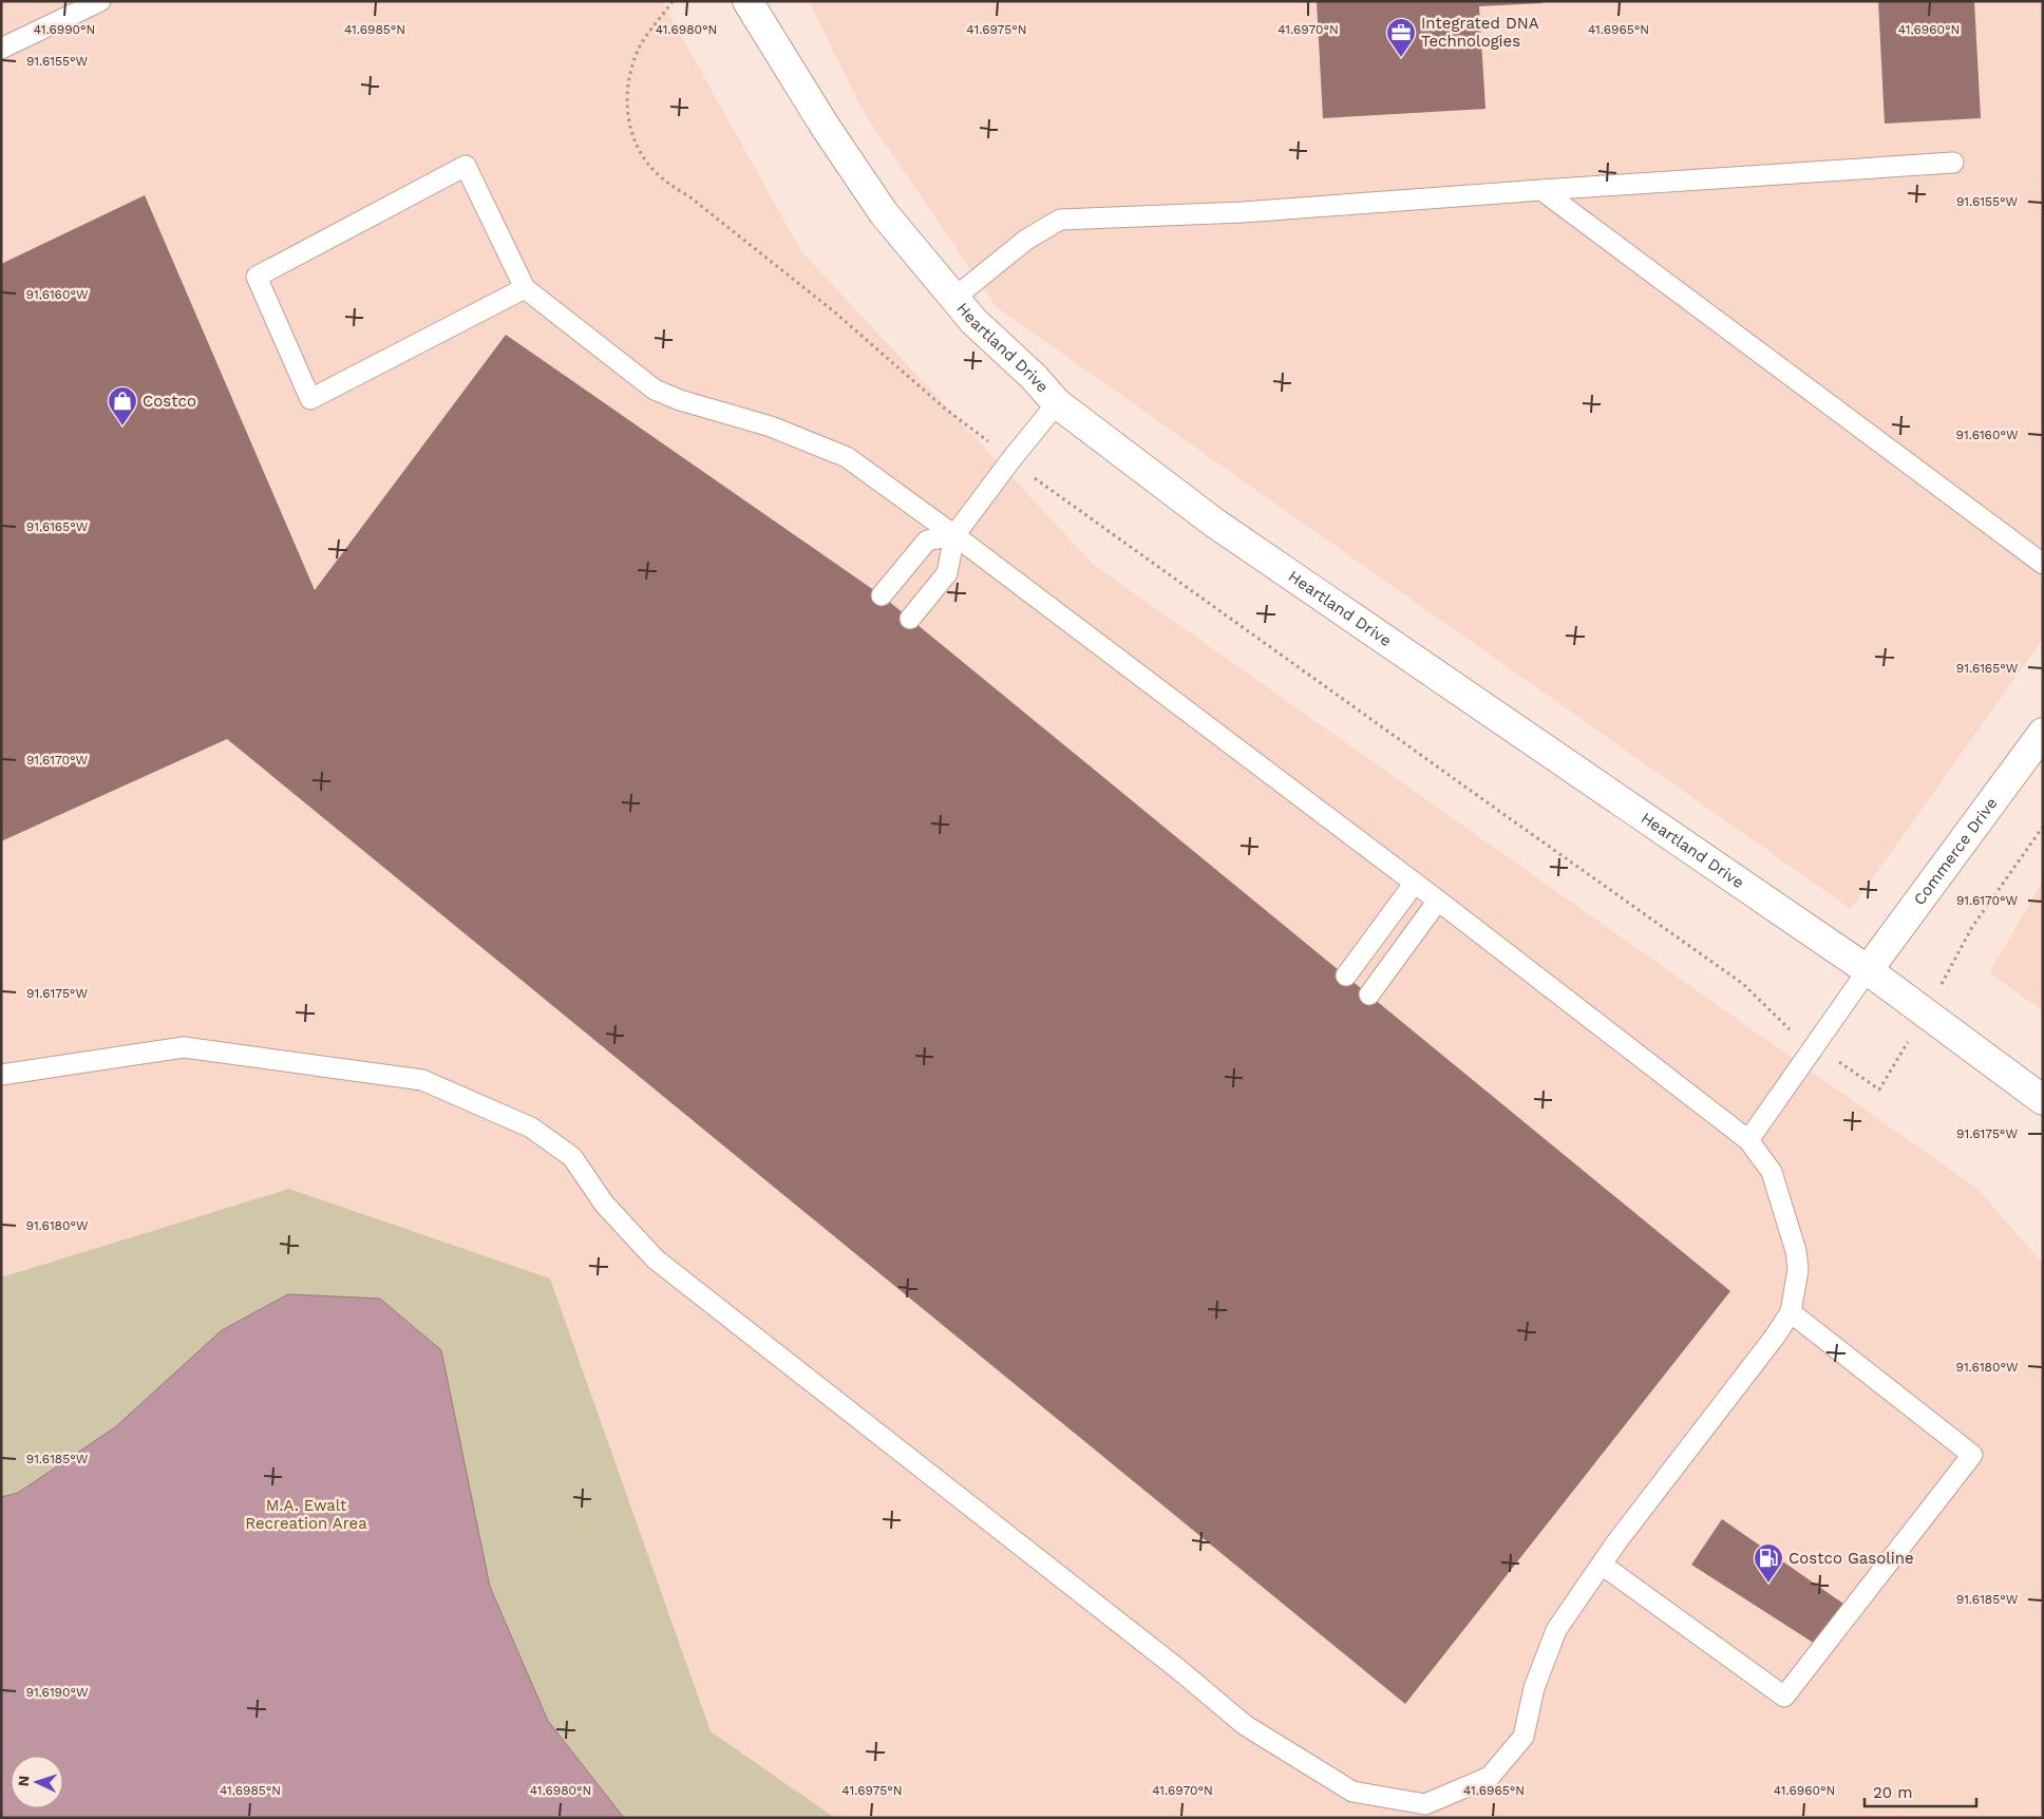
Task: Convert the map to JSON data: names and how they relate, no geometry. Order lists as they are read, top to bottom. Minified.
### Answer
{"streets":{"street":["Heartland Drive","Commerce Drive"]},"crossings":[["Heartland Drive","Commerce Drive"]],"parks":["M.A. Ewalt Recreation Area"],"places":{"office":["Integrated DNA Technologies"],"shop":["Costco"],"fuel station":["Costco Gasoline"]},"scale_bar":"20 m","north":"left","coordinates":["41.6990°N","41.6985°N","41.6980°N","41.6975°N","41.6970°N","41.6965°N","41.6960°N","91.6155°W","91.6160°W","91.6165°W","91.6170°W","91.6175°W","91.6180°W","91.6185°W","91.6190°W"]}
